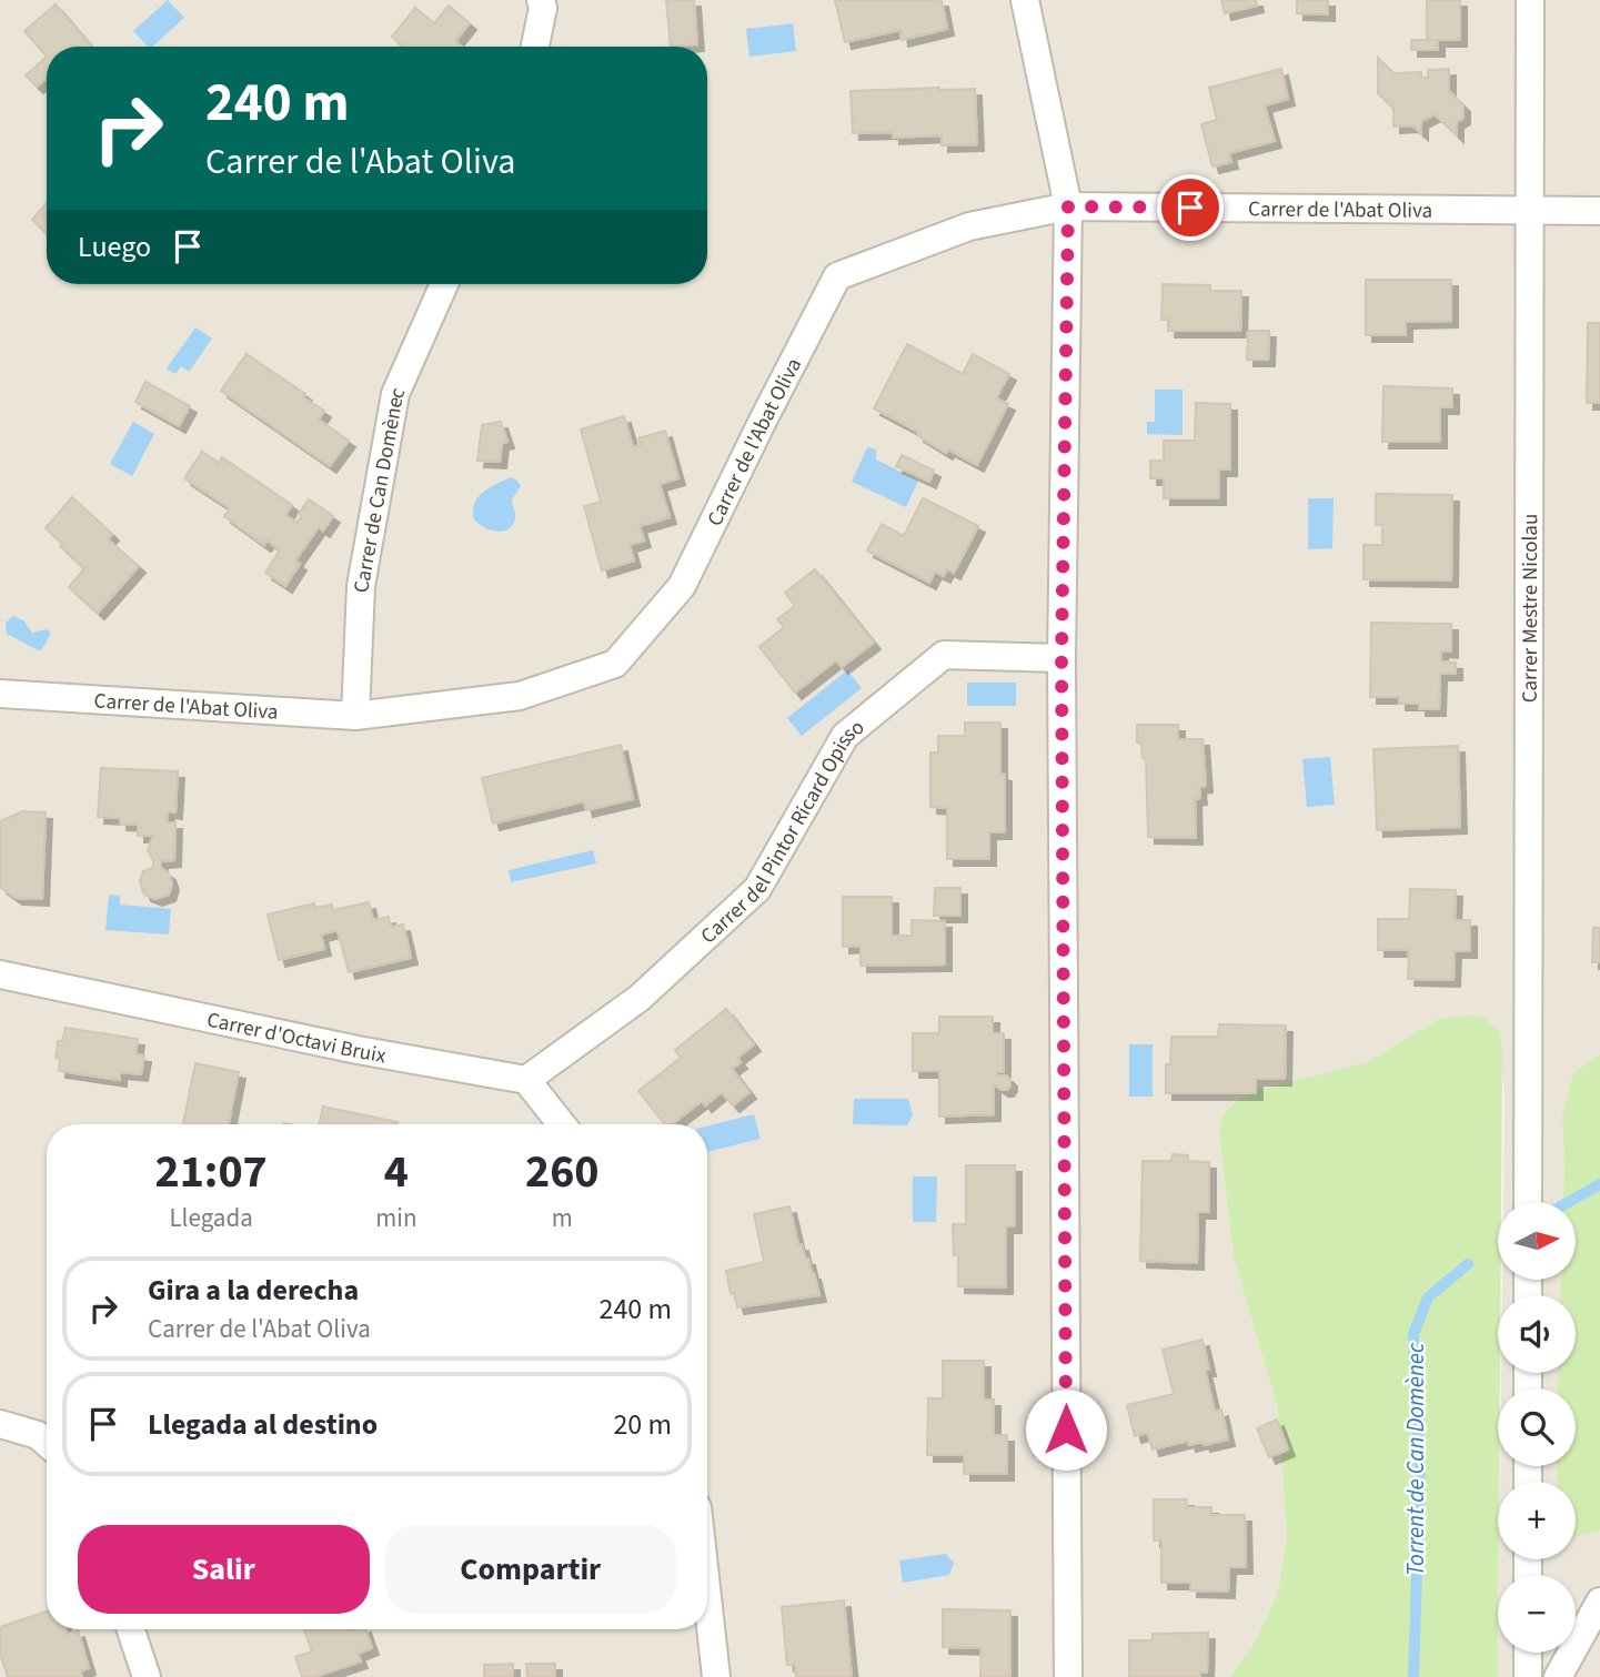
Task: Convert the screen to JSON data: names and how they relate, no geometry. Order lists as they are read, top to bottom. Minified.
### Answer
{"streets":{"street":["Carrer de l'Abat Oliva","Carrer de Can Domènec","Carrer Mestre Nicolau","Carrer del Pintor Ricard Opisso","Carrer d'Octavi Bruix"]},"crossings":[["Carrer de l'Abat Oliva","Carrer de Can Domènec"],["Carrer de l'Abat Oliva","Carrer Mestre Nicolau"],["Carrer del Pintor Ricard Opisso","Carrer d'Octavi Bruix"]],"water":["Torrent de Can Domènec"],"north":"right","page":{"turn":["240 m","Carrer de l'Abat Oliva"],"then":"Luego","eta":["21:07","Llegada","4","min","260","m"],"map_buttons":["+","−"],"list":[{"name":"Gira a la derecha","note":"Carrer de l'Abat Oliva","value":"240 m"},{"name":"Llegada al destino","value":"20 m"}],"buttons":["Salir","Compartir"]}}
